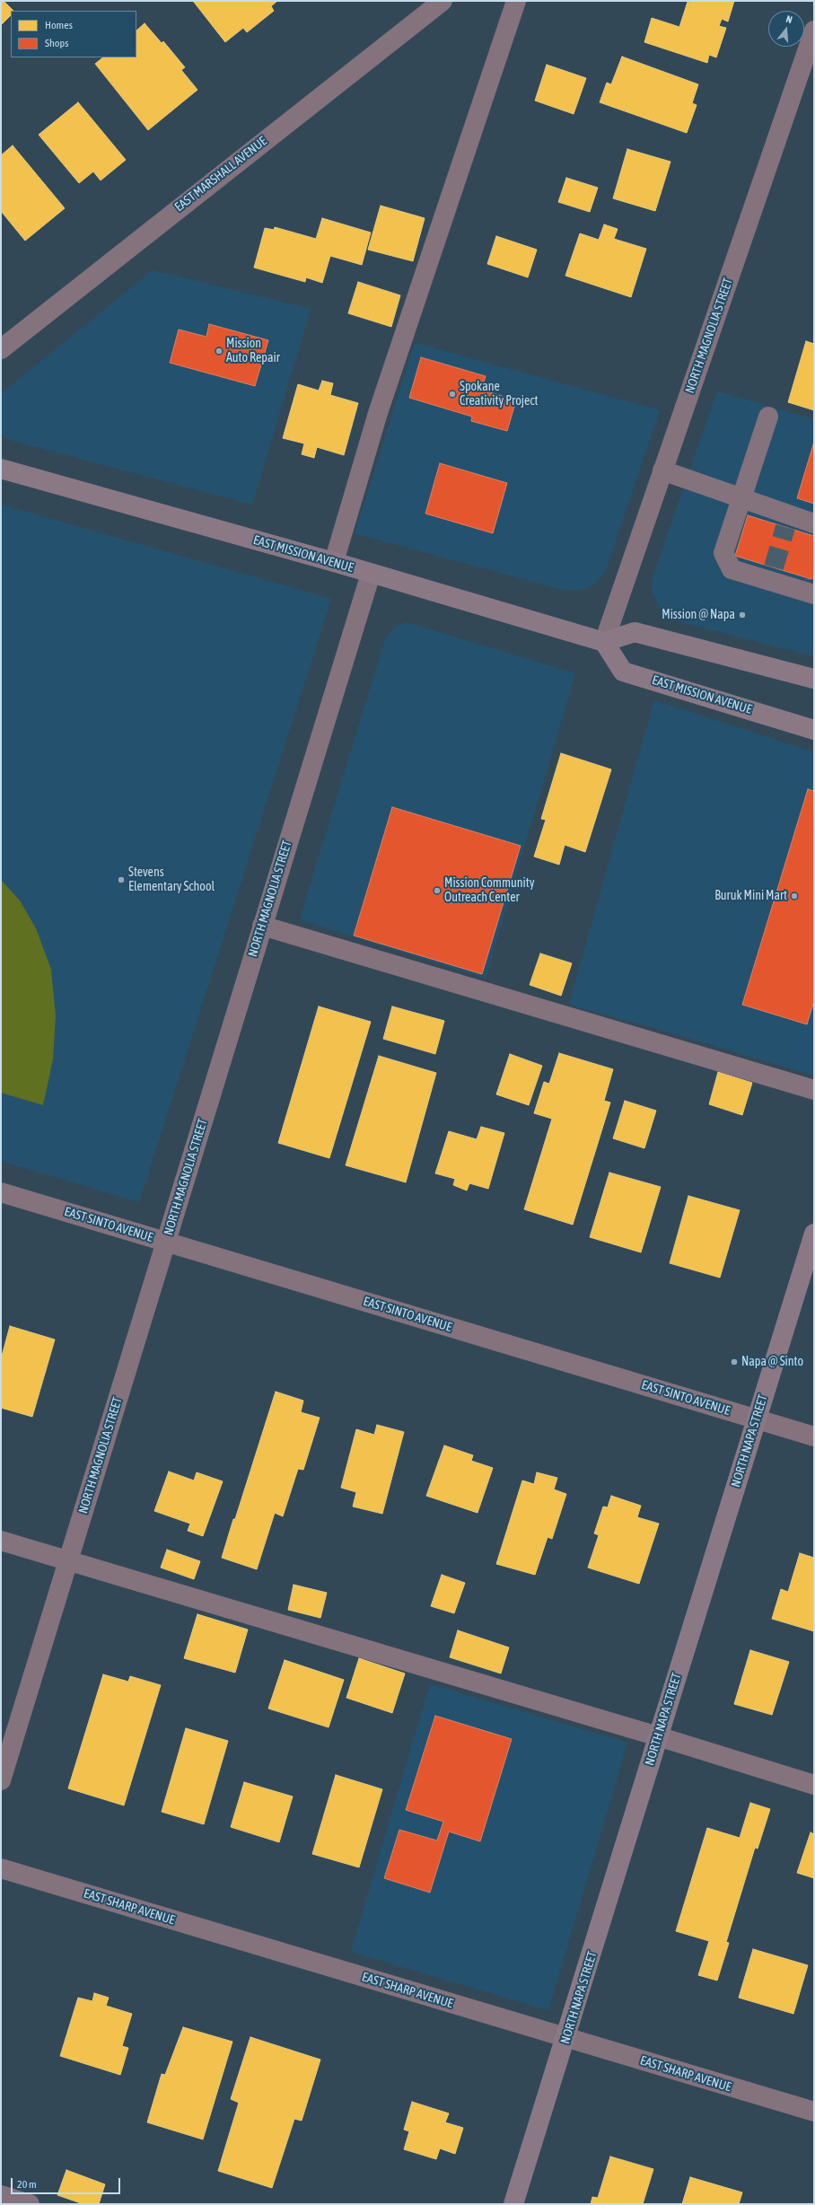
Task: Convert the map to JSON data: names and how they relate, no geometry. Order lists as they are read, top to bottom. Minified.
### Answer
{"streets":{"main road":["EAST MISSION AVENUE","NORTH NAPA STREET"],"street":["EAST MARSHALL AVENUE","NORTH MAGNOLIA STREET","EAST SINTO AVENUE","EAST SHARP AVENUE"]},"crossings":[["NORTH MAGNOLIA STREET","EAST MISSION AVENUE"],["NORTH MAGNOLIA STREET","EAST SINTO AVENUE"],["EAST SINTO AVENUE","NORTH NAPA STREET"],["NORTH NAPA STREET","EAST SHARP AVENUE"]],"places":["Mission Auto Repair","Spokane Creativity Project","Mission @ Napa","Stevens Elementary School","Mission Community Outreach Center","Buruk Mini Mart","Napa @ Sinto"],"legend":["Homes","Shops"],"scale_bar":"20 m","north":"top"}
